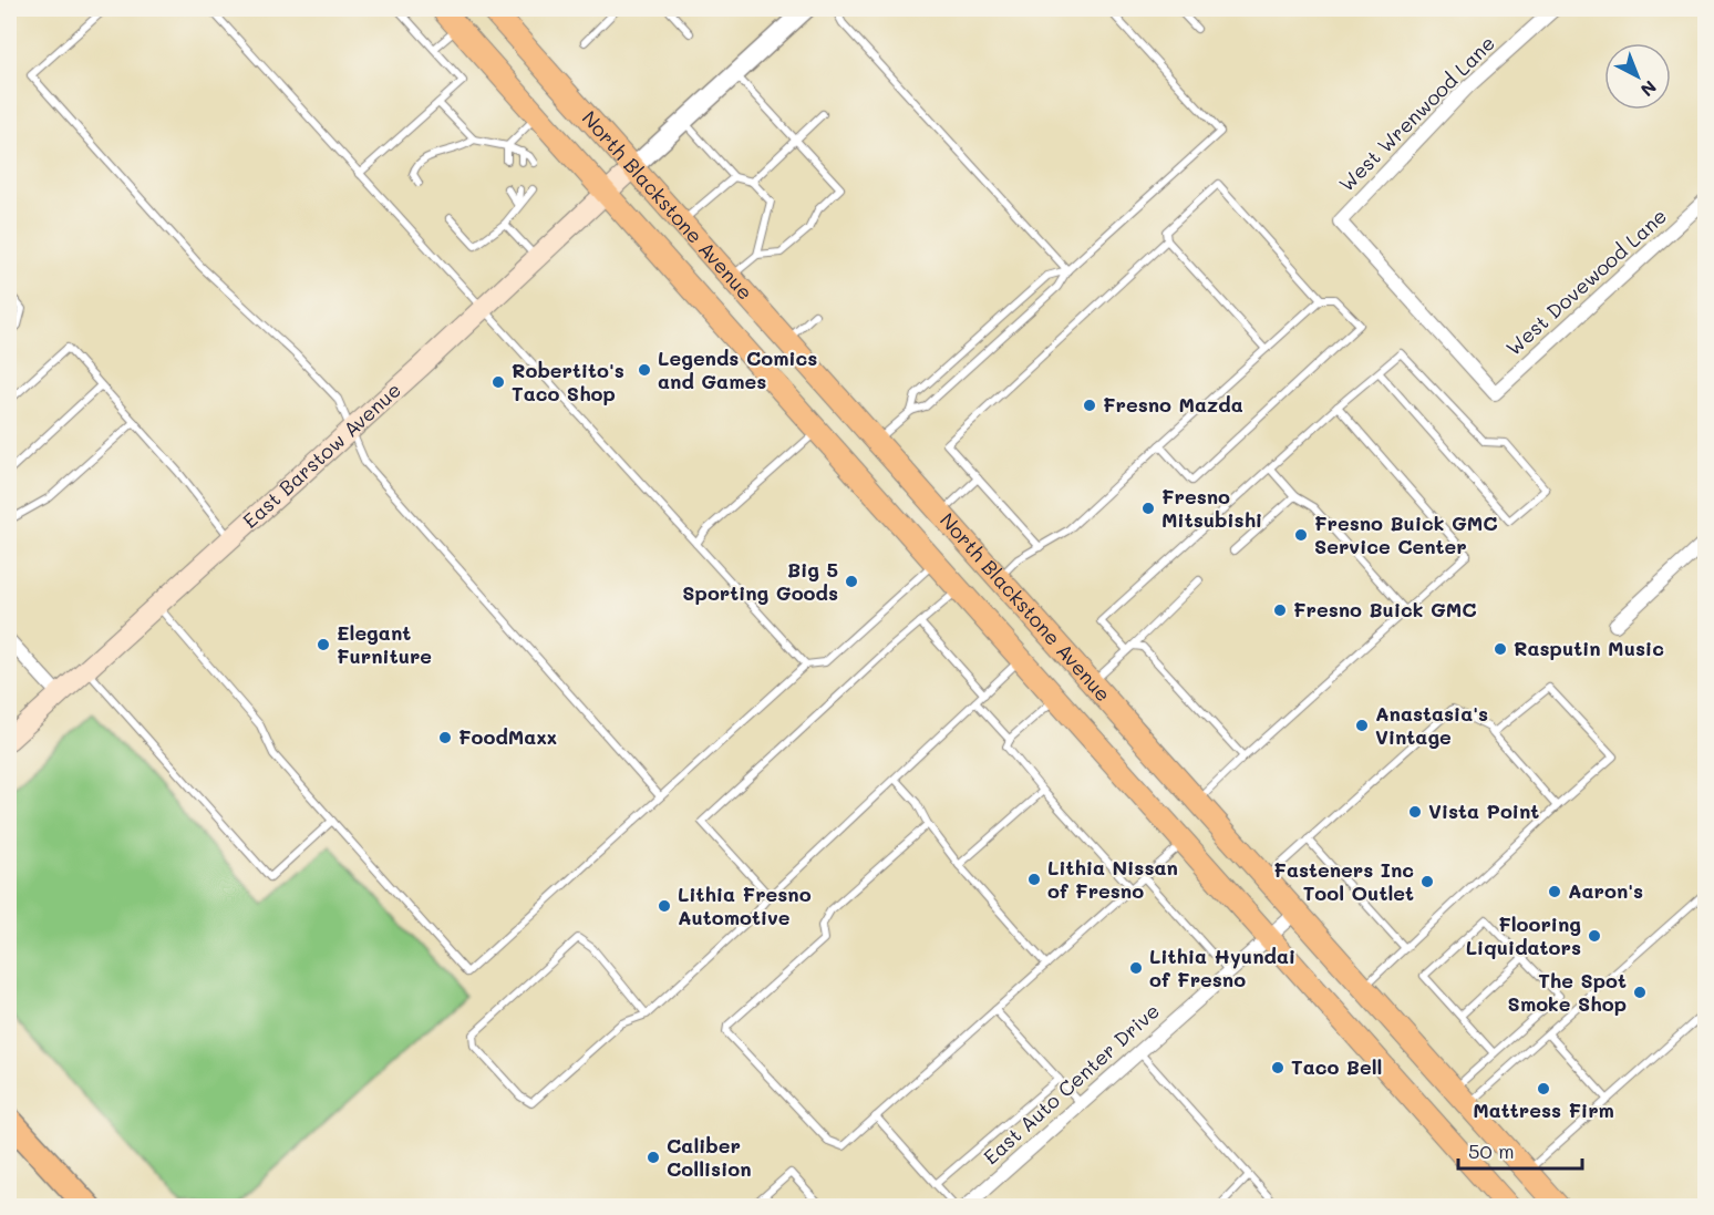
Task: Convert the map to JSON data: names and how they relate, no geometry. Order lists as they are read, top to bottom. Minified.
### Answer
{"streets":{"main road":["North Blackstone Avenue","East Barstow Avenue"],"street":["West Wrenwood Lane","West Dovewood Lane","East Auto Center Drive"]},"crossings":[["West Wrenwood Lane","West Dovewood Lane"],["North Blackstone Avenue","East Barstow Avenue"],["North Blackstone Avenue","East Auto Center Drive"]],"places":["Legends Comics and Games","Robertito's Taco Shop","Fresno Mazda","Fresno Mitsubishi","Fresno Buick GMC Service Center","Big 5 Sporting Goods","Fresno Buick GMC","Elegant Furniture","Rasputin Music","Anastasia's Vintage","FoodMaxx","Vista Point","Lithia Nissan of Fresno","Fasteners Inc Tool Outlet","Aaron's","Lithia Fresno Automotive","Flooring Liquidators","Lithia Hyundai of Fresno","The Spot Smoke Shop","Taco Bell","Mattress Firm","Caliber Collision"],"scale_bar":"50 m","north":"bottom right"}
